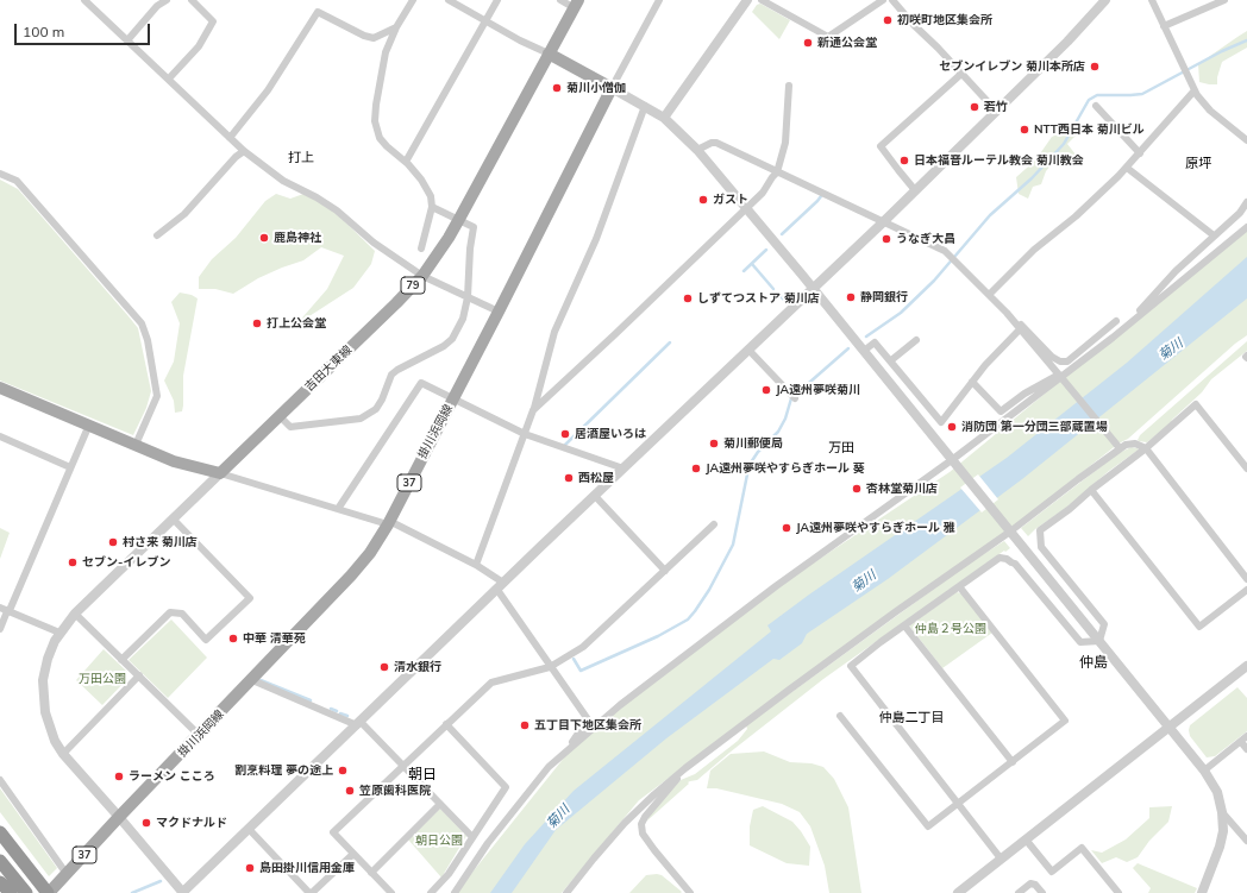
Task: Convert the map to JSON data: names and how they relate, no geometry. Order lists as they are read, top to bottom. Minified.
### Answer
{"streets":{"main road":["79","吉田大東線","掛川浜岡線","37"]},"districts":["打上","原坪","万田","仲島","仲島二丁目","朝日"],"water":["菊川"],"parks":["仲島２号公園","万田公園","朝日公園"],"places":["初咲町地区集会所","新通公会堂","セブンイレブン 菊川本所店","菊川小僧伽","若竹","NTT西日本 菊川ビル","日本福音ルーテル教会 菊川教会","ガスト","鹿島神社","うなぎ大昌","静岡銀行","しずてつストア 菊川店","打上公会堂","JA遠州夢咲菊川","消防団 第一分団三部蔵置場","居酒屋いろは","菊川郵便局","JA遠州夢咲やすらぎホール 葵","西松屋","杏林堂菊川店","JA遠州夢咲やすらぎホール 雅","村さ来 菊川店","セブン-イレブン","中華 清華苑","清水銀行","五丁目下地区集会所","割烹料理 夢の途上","ラーメン こころ","笠原歯科医院","マクドナルド","島田掛川信用金庫"],"scale_bar":"100 m"}
